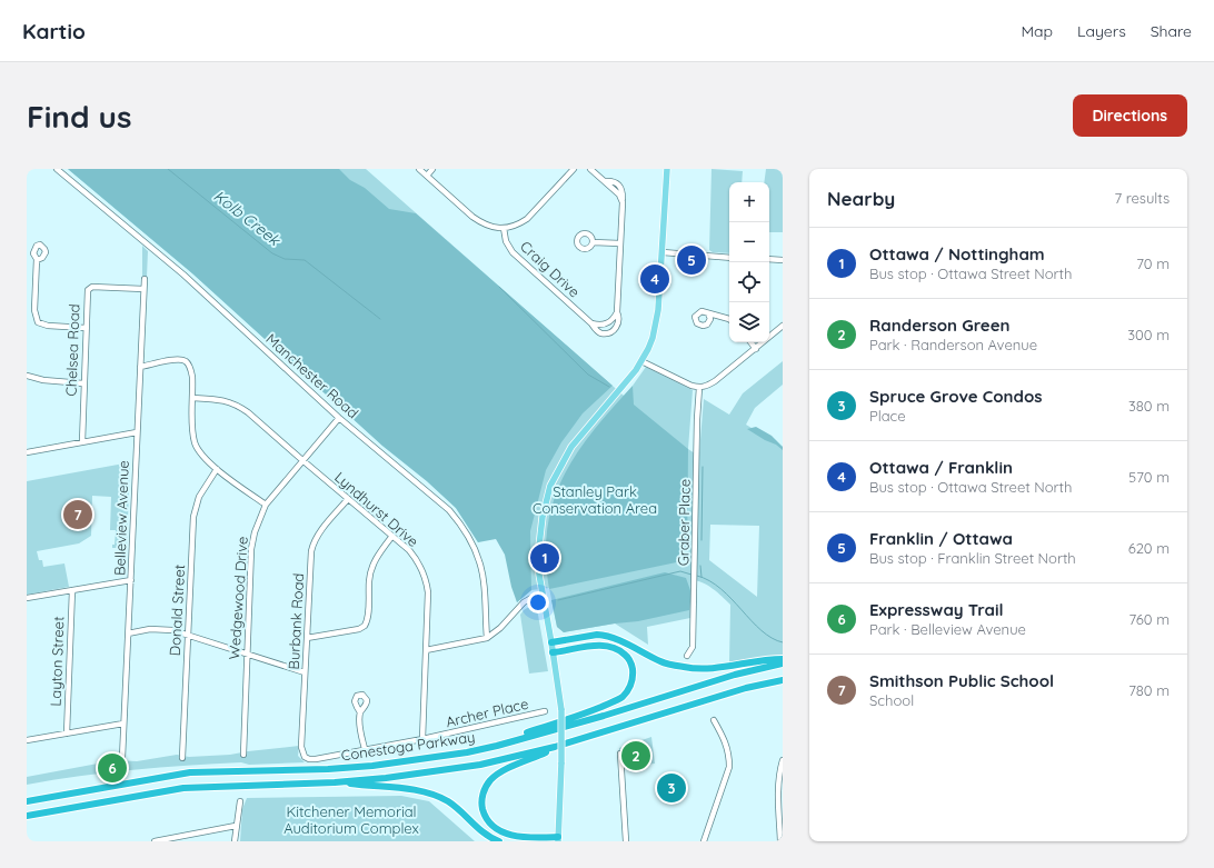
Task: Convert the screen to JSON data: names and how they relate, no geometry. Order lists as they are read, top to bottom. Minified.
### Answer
{"streets":{"highway":["Conestoga Parkway"],"street":["Craig Drive","Chelsea Road","Manchester Road","Lyndhurst Drive","Belleview Avenue","Graber Place","Wedgewood Drive","Donald Street","Burbank Road","Layton Street","Archer Place"]},"crossings":[["Chelsea Road","Belleview Avenue"],["Manchester Road","Wedgewood Drive"],["Lyndhurst Drive","Wedgewood Drive"],["Lyndhurst Drive","Burbank Road"],["Lyndhurst Drive","Archer Place"],["Burbank Road","Archer Place"]],"water":["Kolb Creek"],"parks":["Stanley Park Conservation Area","Kitchener Memorial Auditorium Complex"],"page":{"header":"Kartio","nav":["Map","Layers","Share"],"buttons":"Directions","title":"Find us","heading":["Nearby","7 results"],"map_buttons":["+","−"],"list":[{"mark":"1","name":"Ottawa / Nottingham","note":"Bus stop · Ottawa Street North","value":"70 m"},{"mark":"2","name":"Randerson Green","note":"Park · Randerson Avenue","value":"300 m"},{"mark":"3","name":"Spruce Grove Condos","note":"Place","value":"380 m"},{"mark":"4","name":"Ottawa / Franklin","note":"Bus stop · Ottawa Street North","value":"570 m"},{"mark":"5","name":"Franklin / Ottawa","note":"Bus stop · Franklin Street North","value":"620 m"},{"mark":"6","name":"Expressway Trail","note":"Park · Belleview Avenue","value":"760 m"},{"mark":"7","name":"Smithson Public School","note":"School","value":"780 m"}],"pins":["5","4","7","1","2","6","3"]}}
